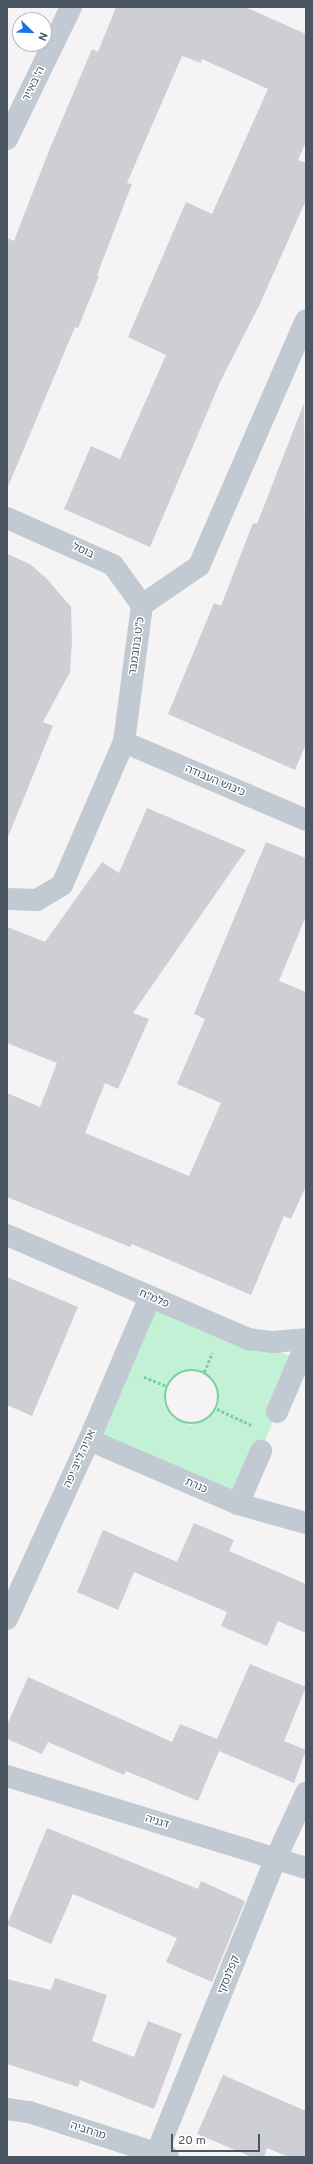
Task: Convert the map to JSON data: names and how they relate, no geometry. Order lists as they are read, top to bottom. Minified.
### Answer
{"streets":{"street":["ה' באייר","בוסל","כ\"ט בנובמבר","כיבוש העבודה","פלמ\"ח","אריה לייב יפה","כנרת","דגניה","קפלנסקי","מרחביה"]},"crossings":[["בוסל","כ\"ט בנובמבר"],["כ\"ט בנובמבר","כיבוש העבודה"],["פלמ\"ח","אריה לייב יפה"],["אריה לייב יפה","כנרת"],["דגניה","קפלנסקי"],["קפלנסקי","מרחביה"]],"scale_bar":"20 m","north":"bottom right"}
